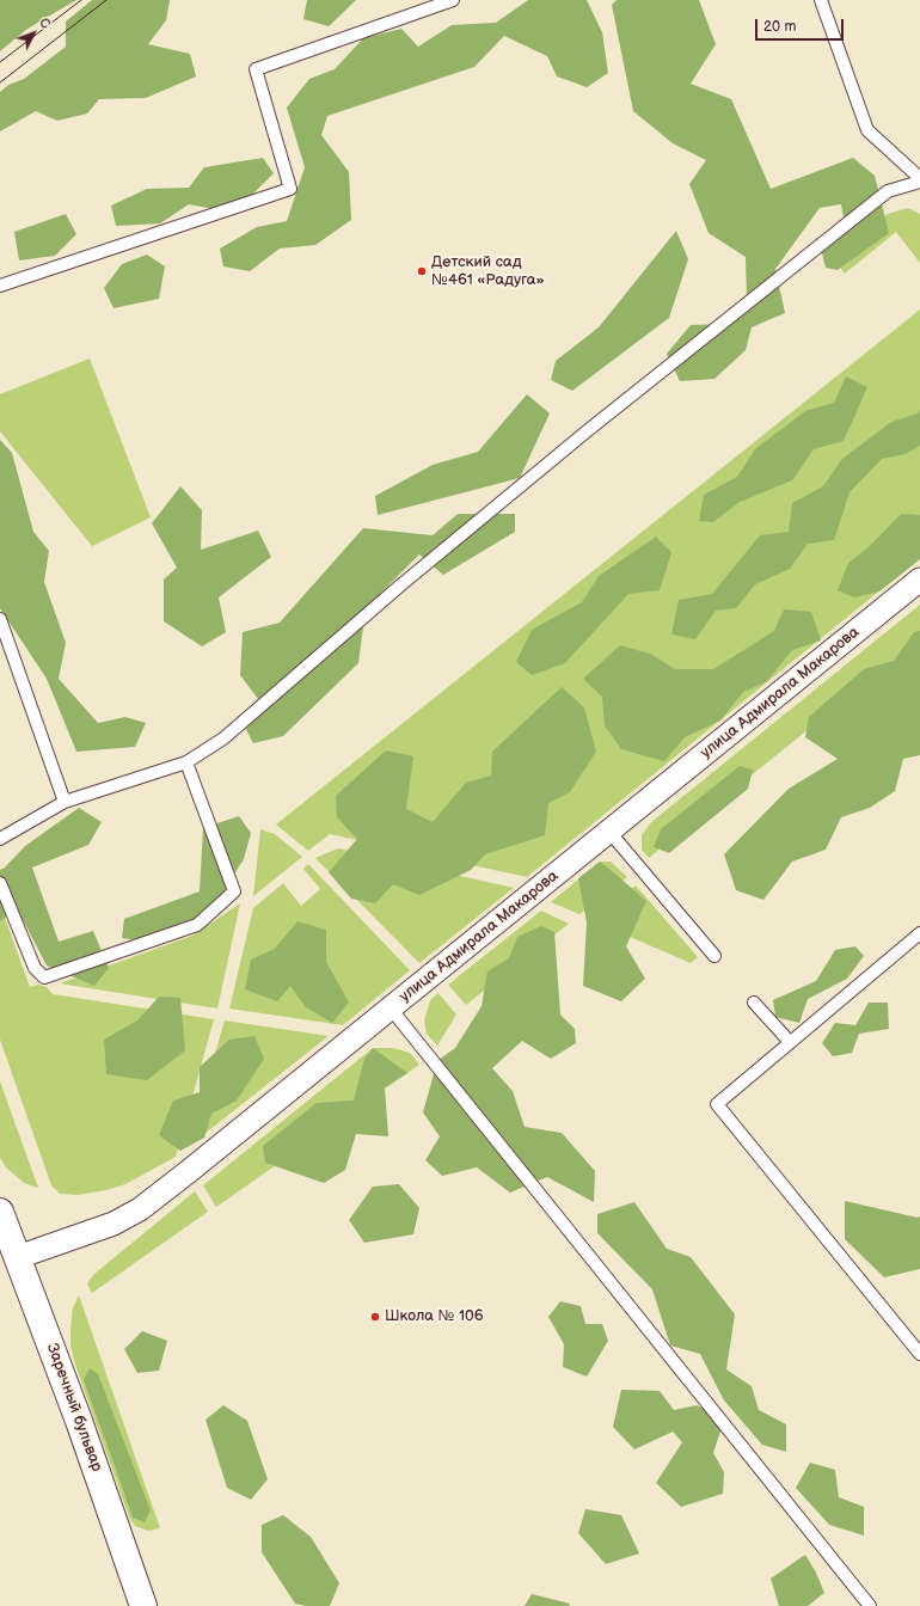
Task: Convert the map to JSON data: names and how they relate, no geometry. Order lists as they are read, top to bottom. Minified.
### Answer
{"streets":{"street":["улица Адмирала Макарова","Заречный бульвар"]},"crossings":[["улица Адмирала Макарова","Заречный бульвар"]],"places":["Детский сад №461 «Радуга»","Школа № 106"],"scale_bar":"20 m","north":"top right"}
